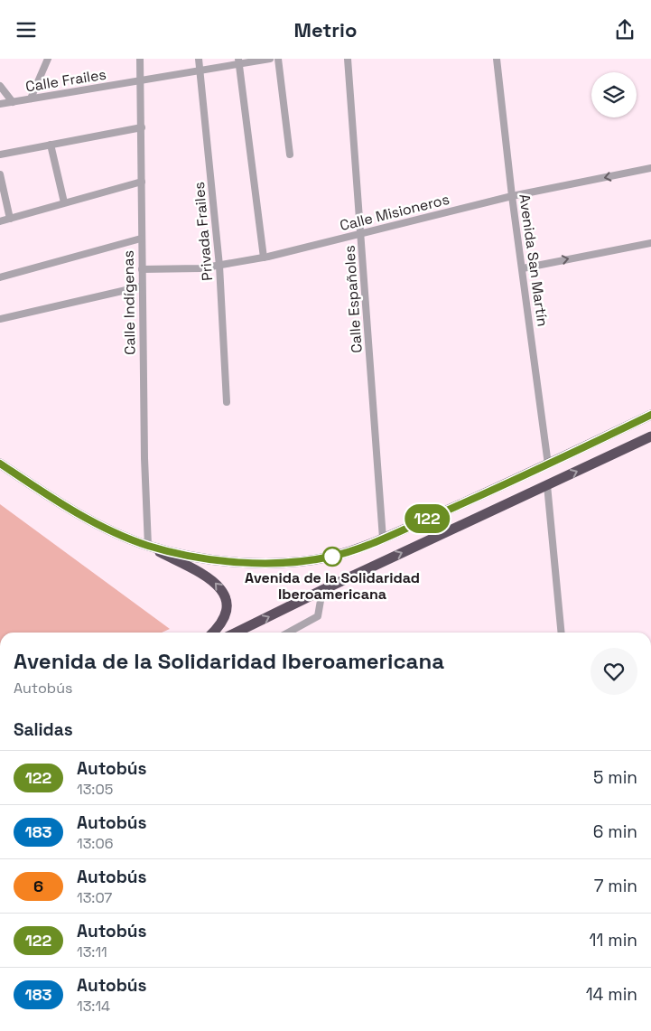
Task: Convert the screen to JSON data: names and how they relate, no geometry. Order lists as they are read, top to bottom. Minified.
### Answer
{"streets":{"street":["Calle Frailes","Calle Misioneros","Privada Frailes","Avenida San Martín","Calle Españoles","Calle Indígenas"]},"crossings":[["Calle Frailes","Privada Frailes"],["Calle Frailes","Calle Indígenas"],["Calle Misioneros","Privada Frailes"],["Calle Misioneros","Avenida San Martín"],["Calle Misioneros","Calle Españoles"],["Calle Misioneros","Calle Indígenas"]],"places":["Avenida de la Solidaridad Iberoamericana"],"lines":["bus line 122"],"page":{"header":"Metrio","on_map":"122","heading":[["Avenida de la Solidaridad Iberoamericana","Autobús"],"Salidas"],"list":[{"mark":"122","name":"Autobús","note":"13:05","value":"5 min"},{"mark":"183","name":"Autobús","note":"13:06","value":"6 min"},{"mark":"6","name":"Autobús","note":"13:07","value":"7 min"},{"mark":"122","name":"Autobús","note":"13:11","value":"11 min"},{"mark":"183","name":"Autobús","note":"13:14","value":"14 min"}]}}
